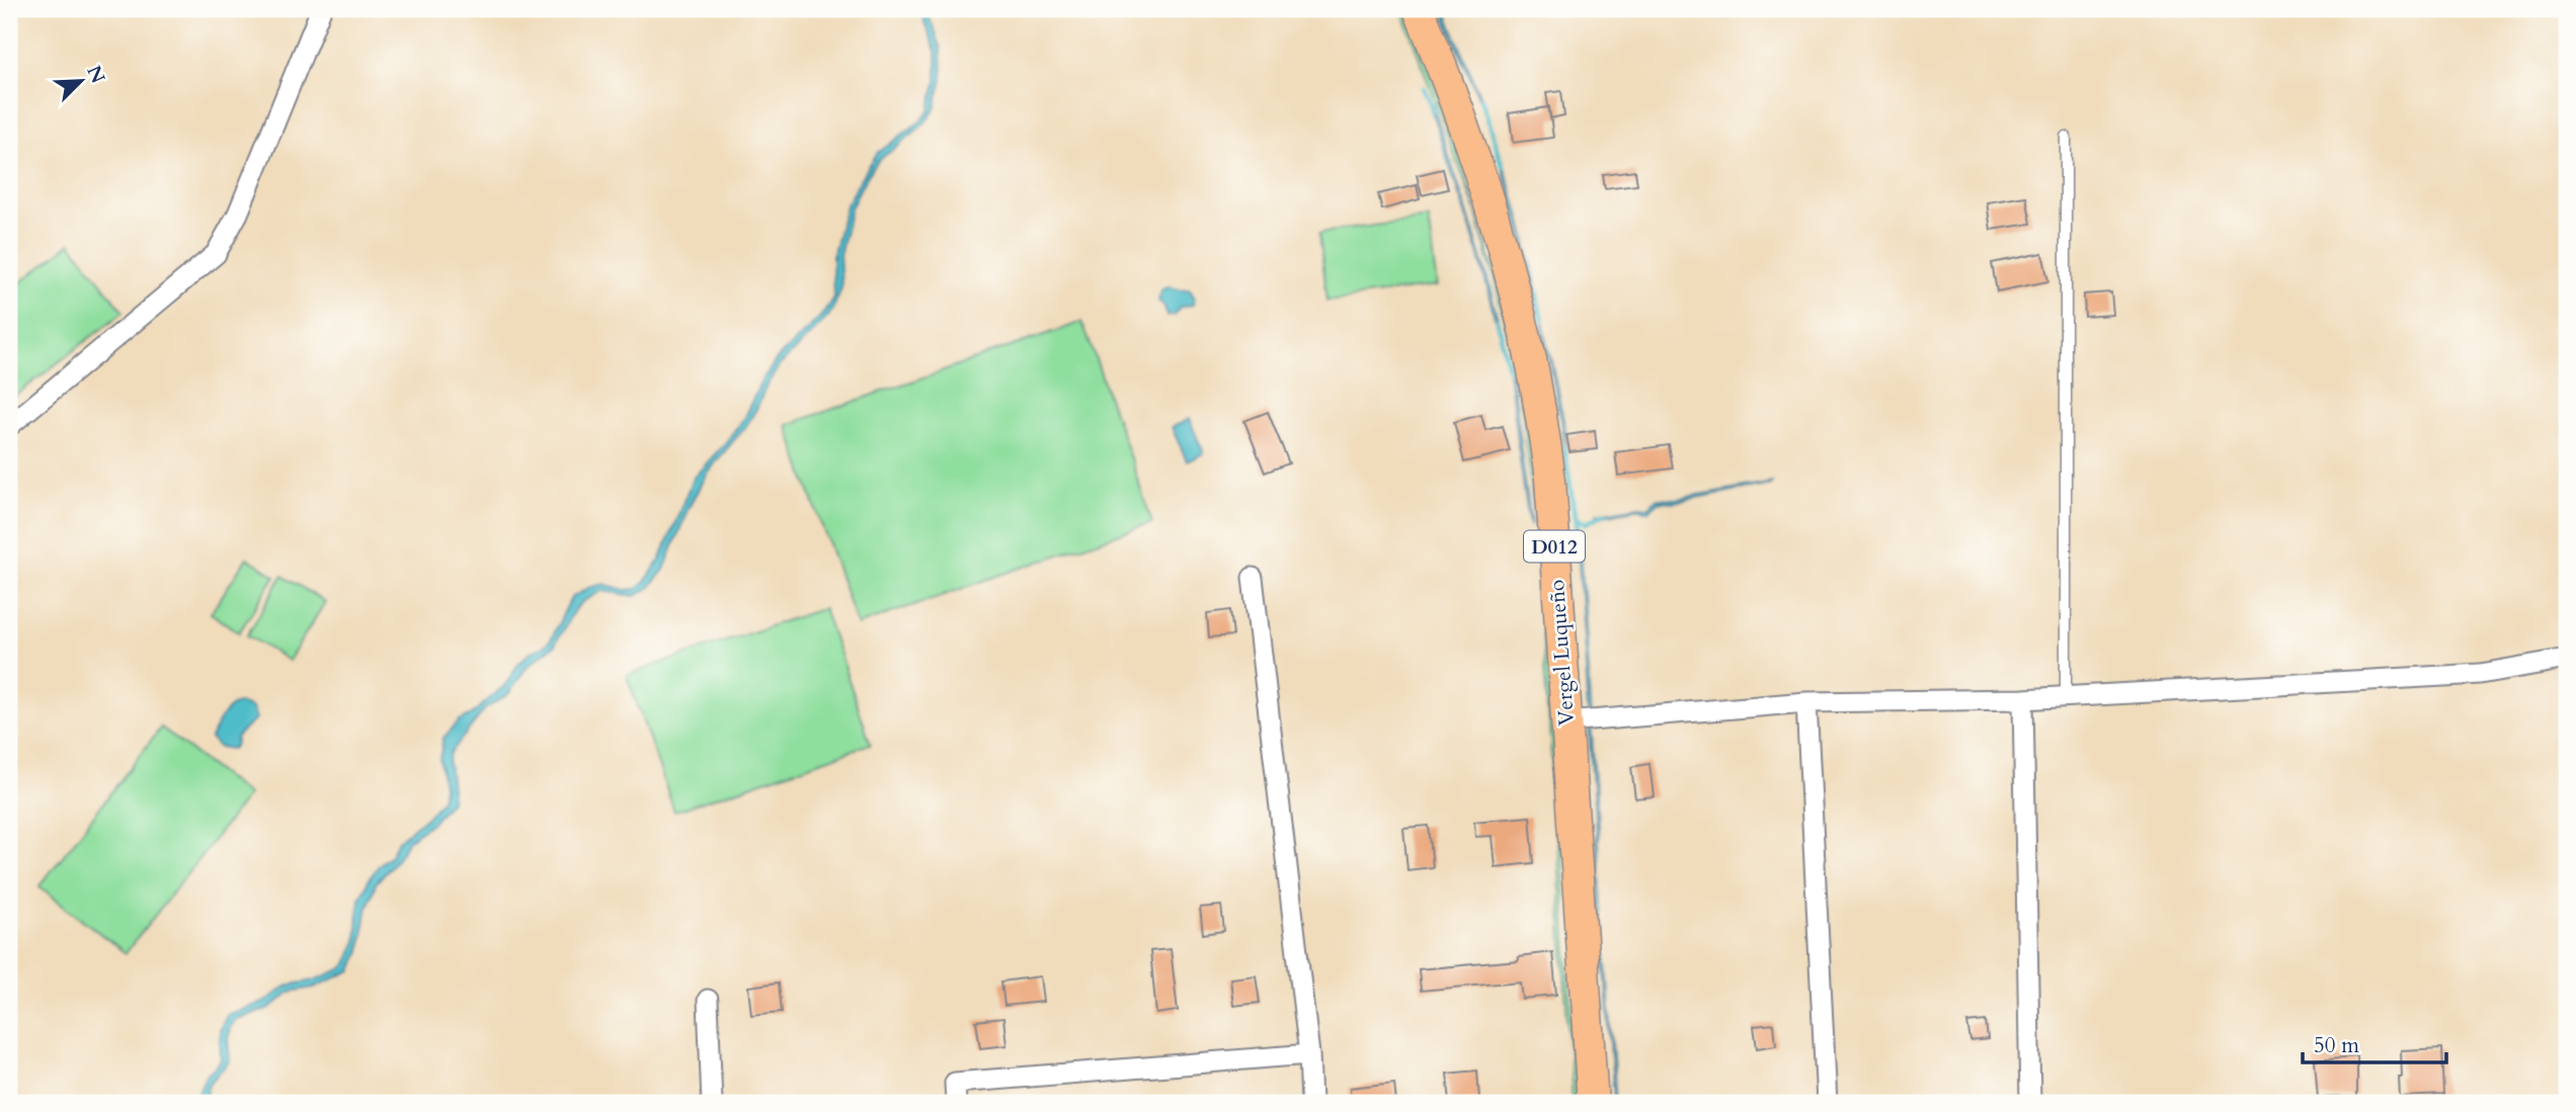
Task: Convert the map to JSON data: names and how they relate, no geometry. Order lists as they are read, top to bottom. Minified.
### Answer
{"streets":{"main road":["D012","Vergel Luqueño"]},"scale_bar":"50 m","north":"top right"}
